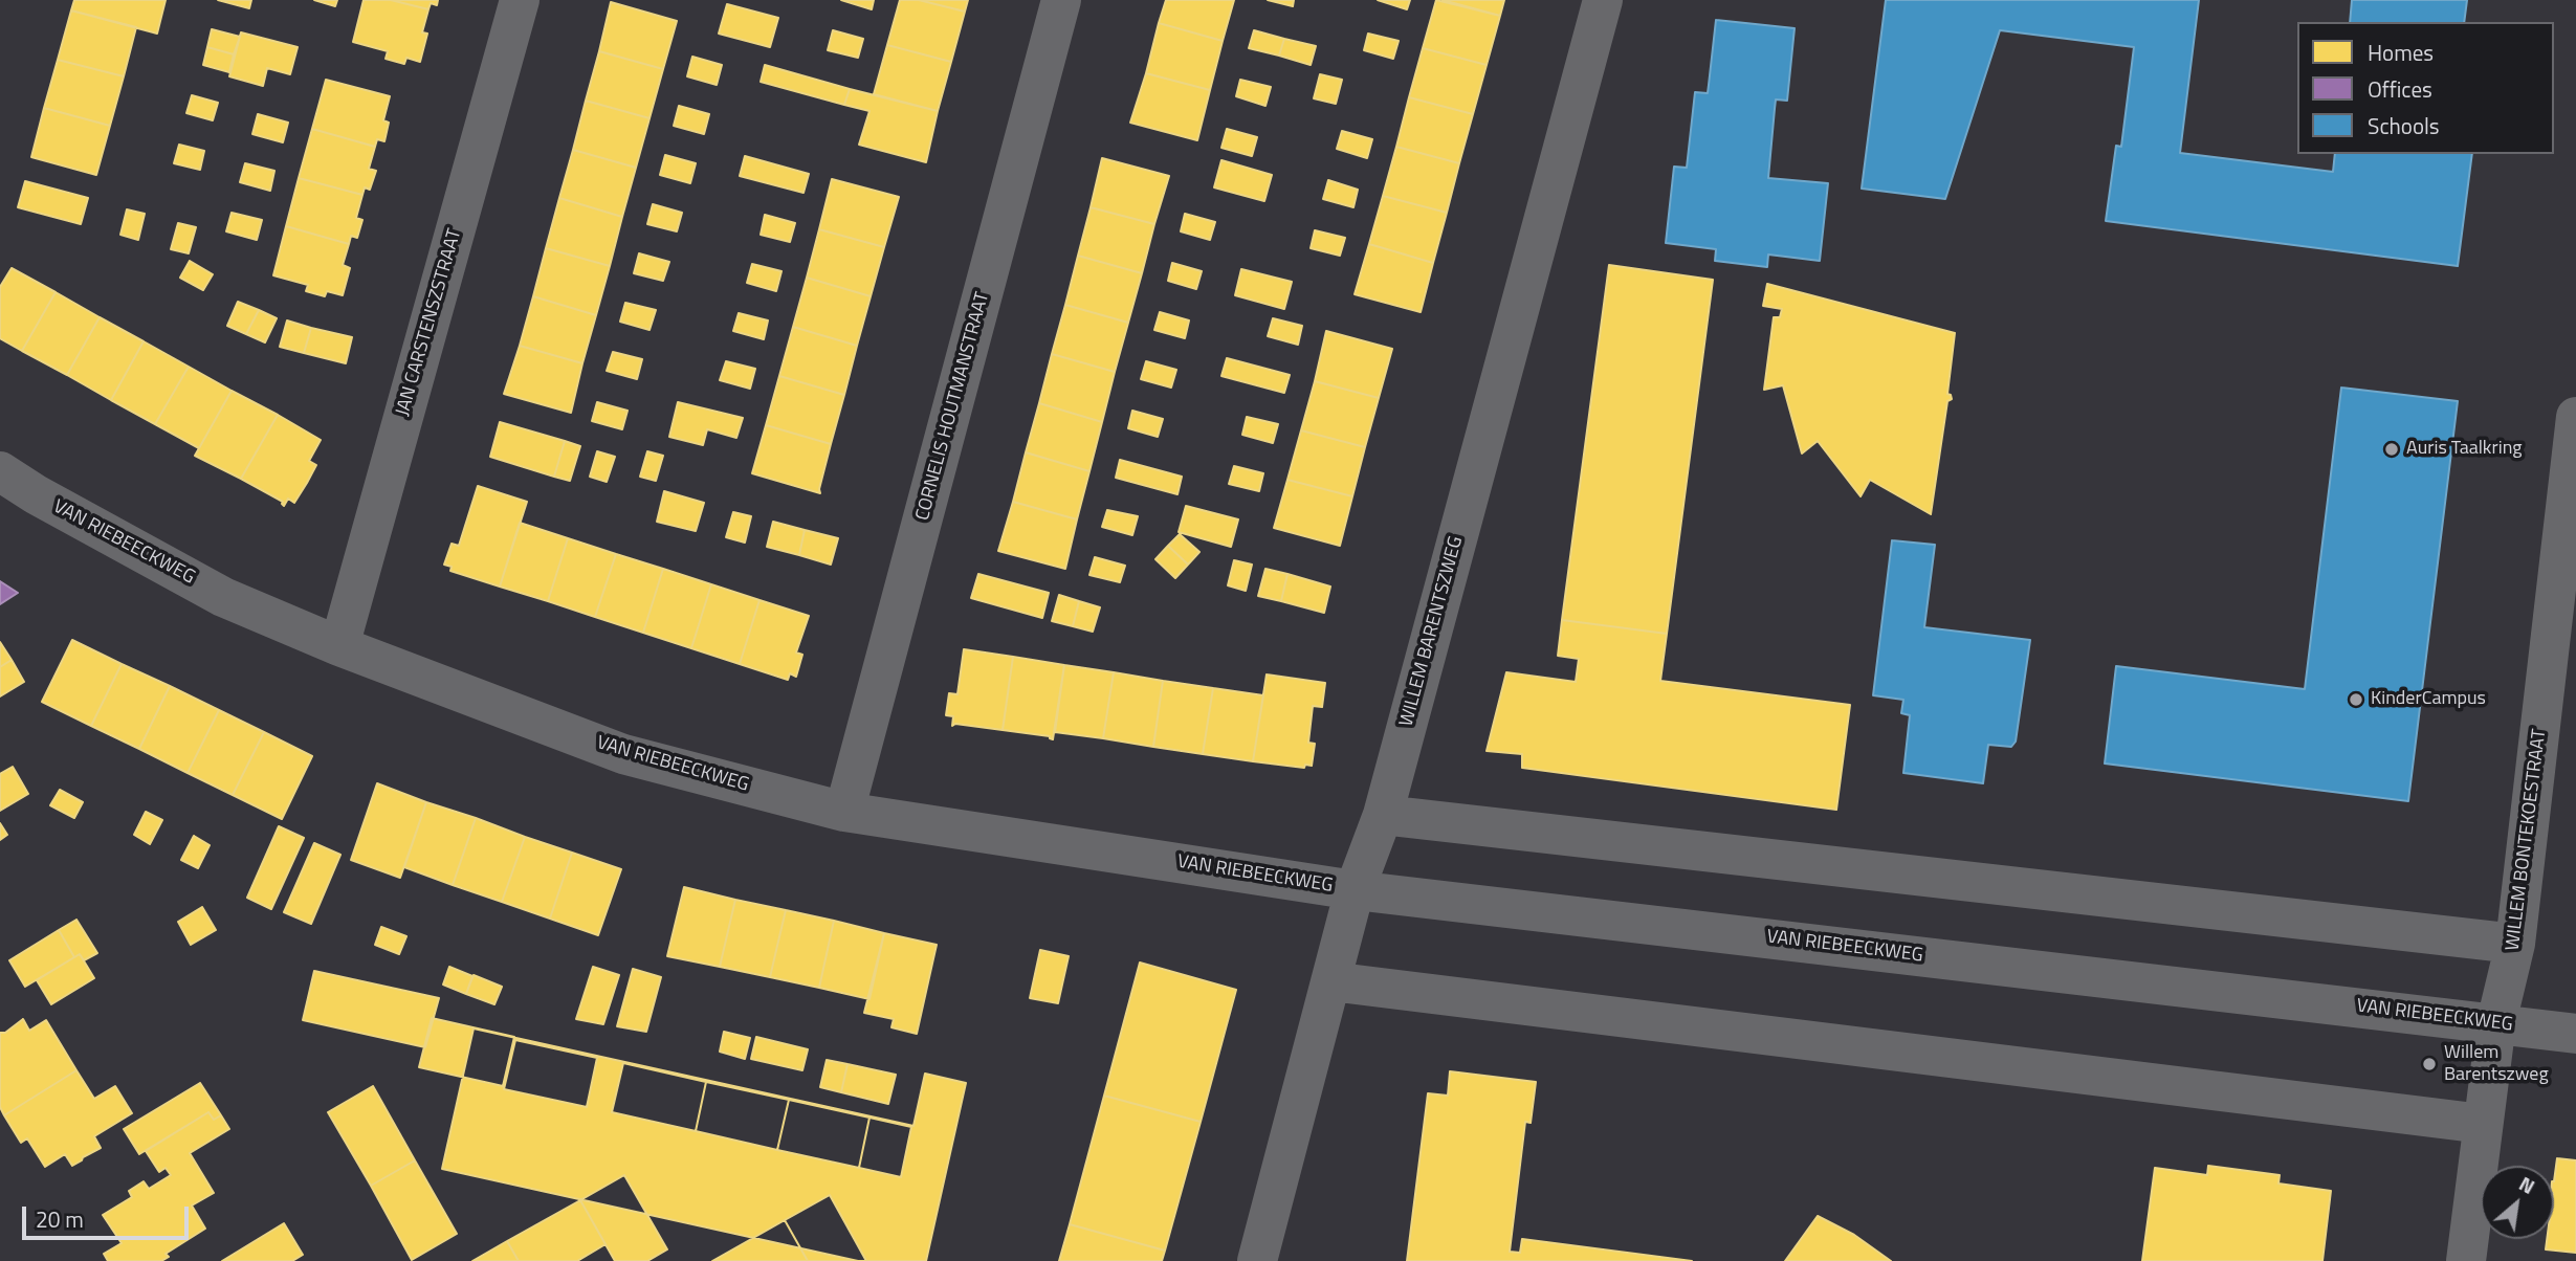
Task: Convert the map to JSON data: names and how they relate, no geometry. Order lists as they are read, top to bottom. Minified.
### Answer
{"streets":{"street":["JAN CARSTENSZSTRAAT","CORNELIS HOUTMANSTRAAT","VAN RIEBEECKWEG","WILLEM BARENTSZWEG","WILLEM BONTEKOESTRAAT"]},"crossings":[["JAN CARSTENSZSTRAAT","VAN RIEBEECKWEG"],["CORNELIS HOUTMANSTRAAT","VAN RIEBEECKWEG"],["VAN RIEBEECKWEG","WILLEM BARENTSZWEG"],["VAN RIEBEECKWEG","WILLEM BONTEKOESTRAAT"]],"places":["Auris Taalkring","KinderCampus","Willem Barentszweg"],"legend":["Homes","Offices","Schools"],"scale_bar":"20 m","north":"top right"}
